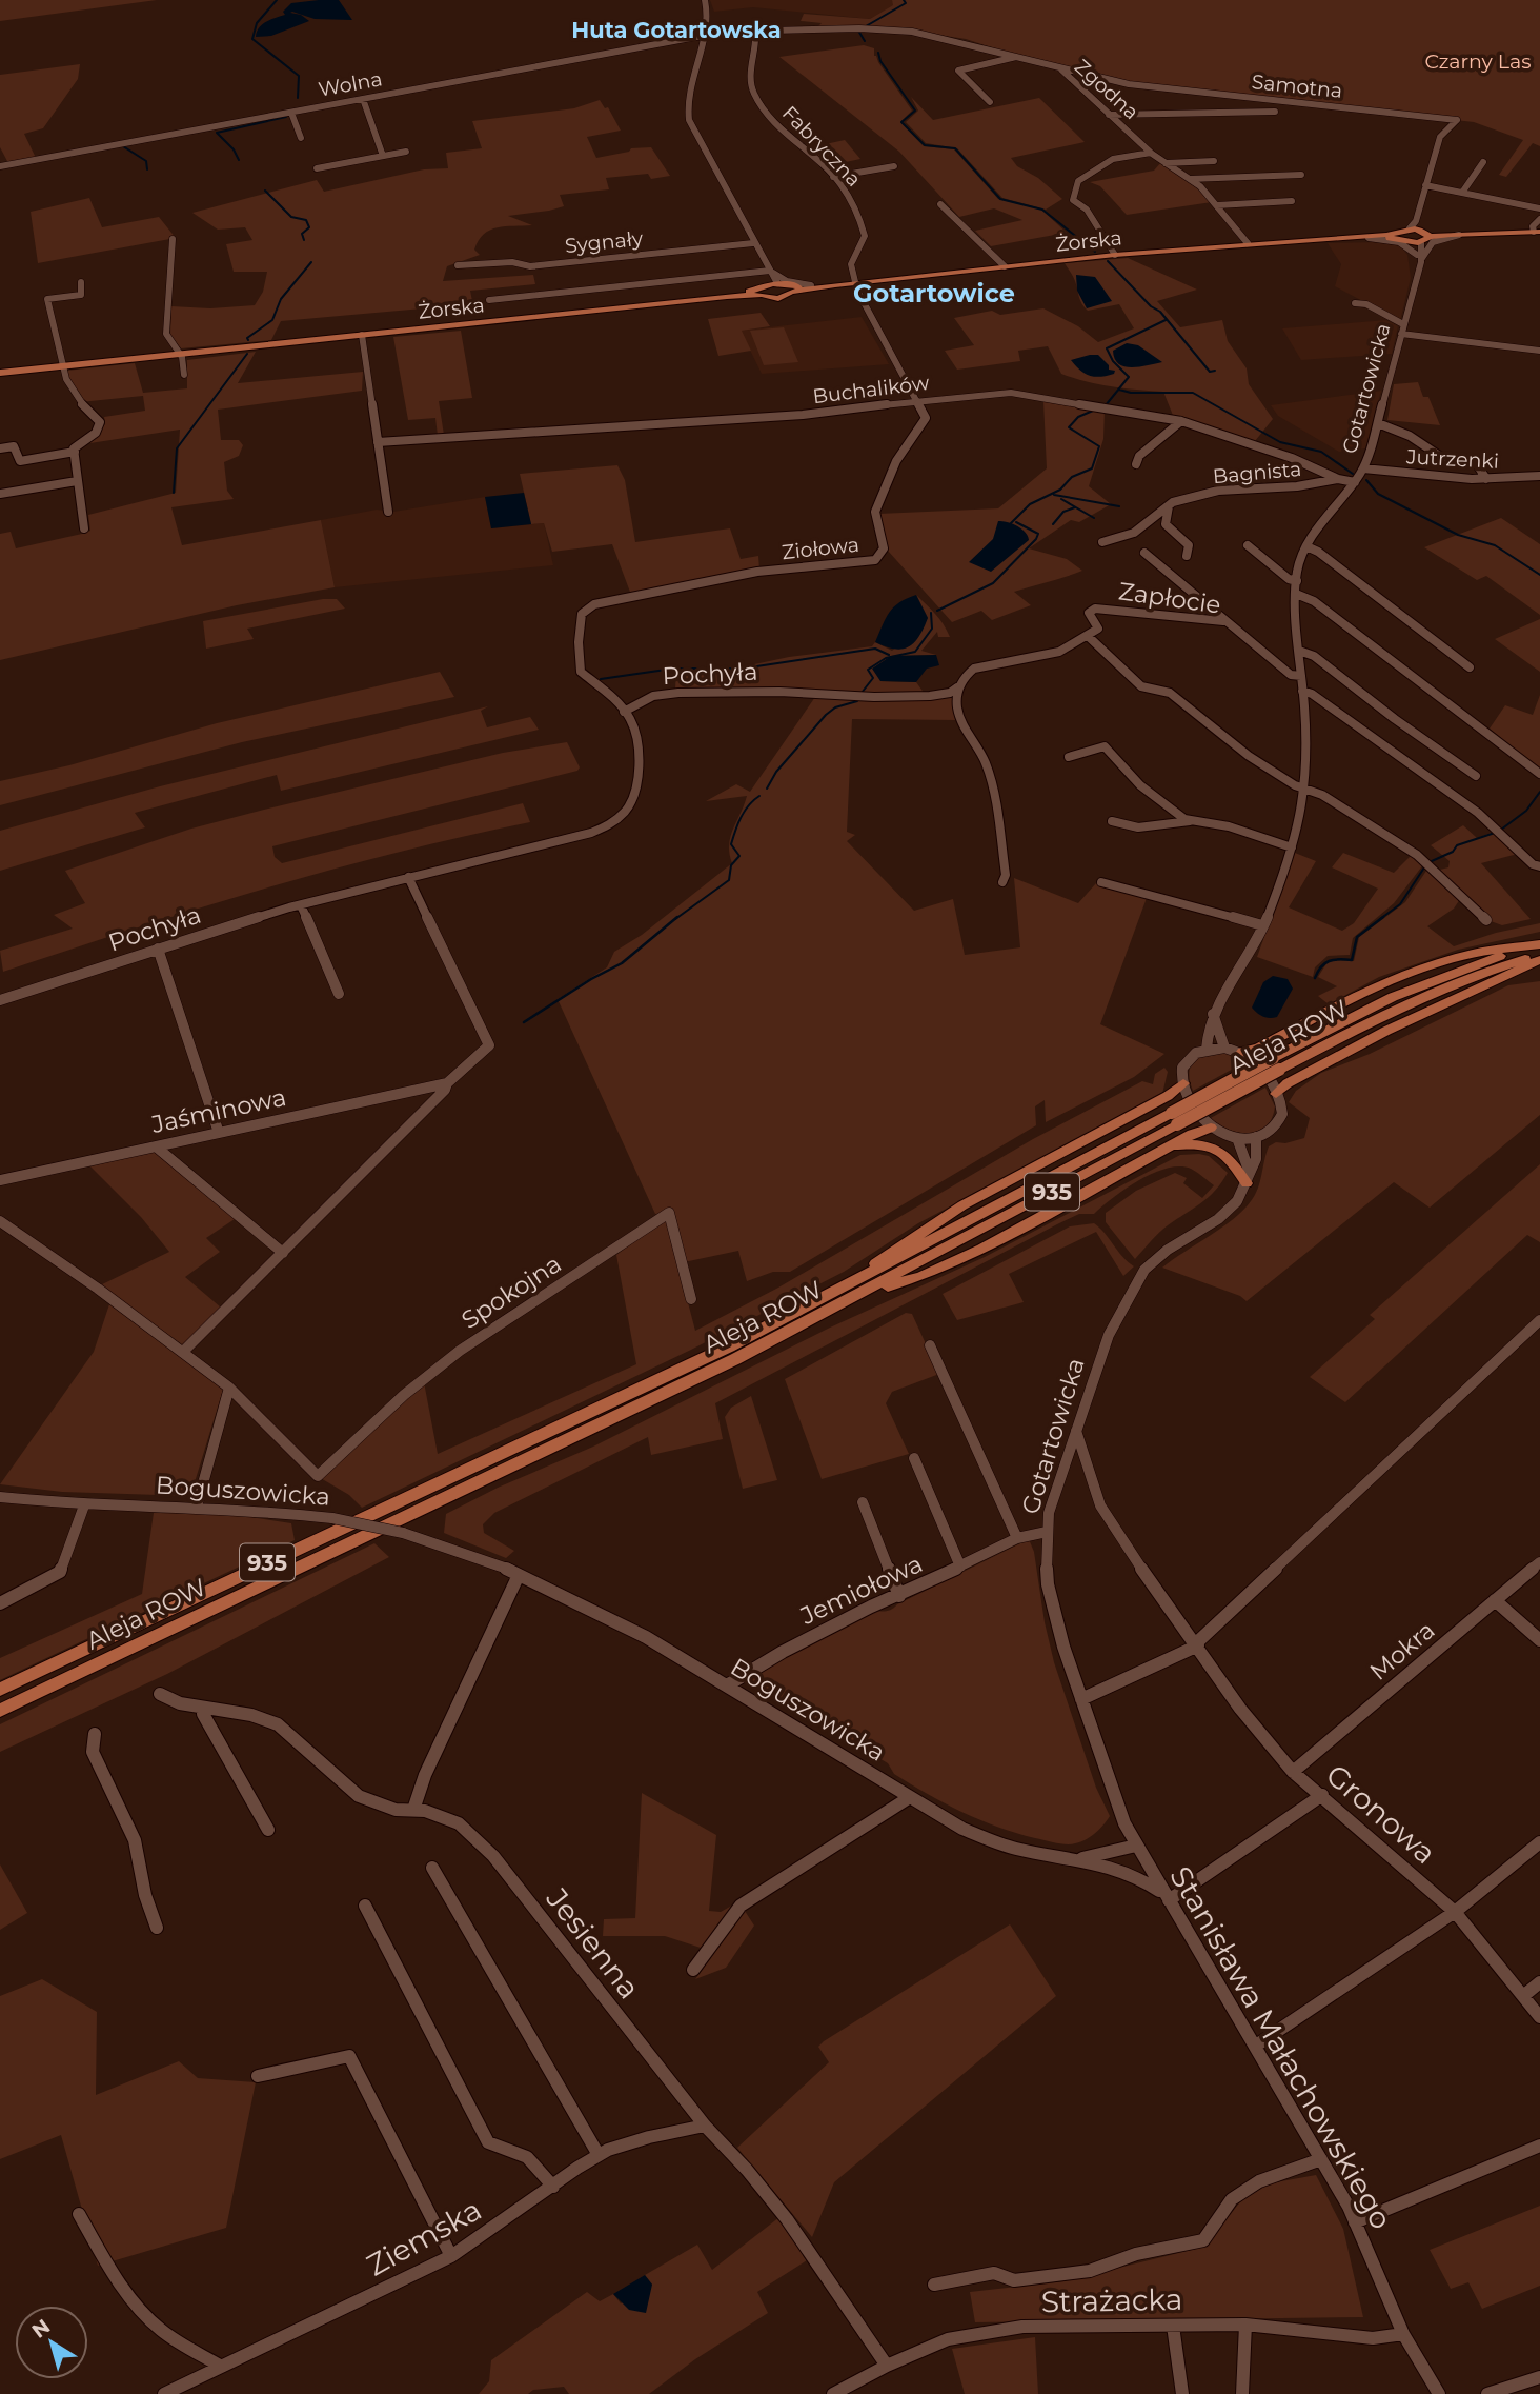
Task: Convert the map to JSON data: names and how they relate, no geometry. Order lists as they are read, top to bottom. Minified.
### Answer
{"streets":{"main road":["Żorska","Aleja ROW","935"],"street":["Wolna","Samotna","Zgodna","Fabryczna","Sygnały","Gotartowicka","Buchalików","Jutrzenki","Bagnista","Ziołowa","Zapłocie","Pochyła","Jaśminowa","Spokojna","Boguszowicka","Jemiołowa","Mokra","Gronowa","Jesienna","Stanisława Małachowskiego","Ziemska","Strażacka"]},"crossings":[["Samotna","Zgodna"],["Zgodna","Fabryczna"],["Zgodna","Żorska"],["Fabryczna","Żorska"],["Żorska","Sygnały"],["Gotartowicka","Buchalików"],["Gotartowicka","Jutrzenki"],["Gotartowicka","Zapłocie"],["Gotartowicka","Boguszowicka"],["Gotartowicka","Jemiołowa"],["Gotartowicka","Gronowa"],["Gotartowicka","Stanisława Małachowskiego"],["Buchalików","Bagnista"],["Buchalików","Ziołowa"],["Ziołowa","Pochyła"],["Pochyła","Jaśminowa"],["Boguszowicka","Jemiołowa"],["Boguszowicka","Stanisława Małachowskiego"],["Mokra","Gronowa"],["Jesienna","Ziemska"],["Jesienna","Strażacka"],["Stanisława Małachowskiego","Strażacka"]],"districts":["Huta Gotartowska","Gotartowice"],"parks":["Czarny Las"],"north":"top left"}
